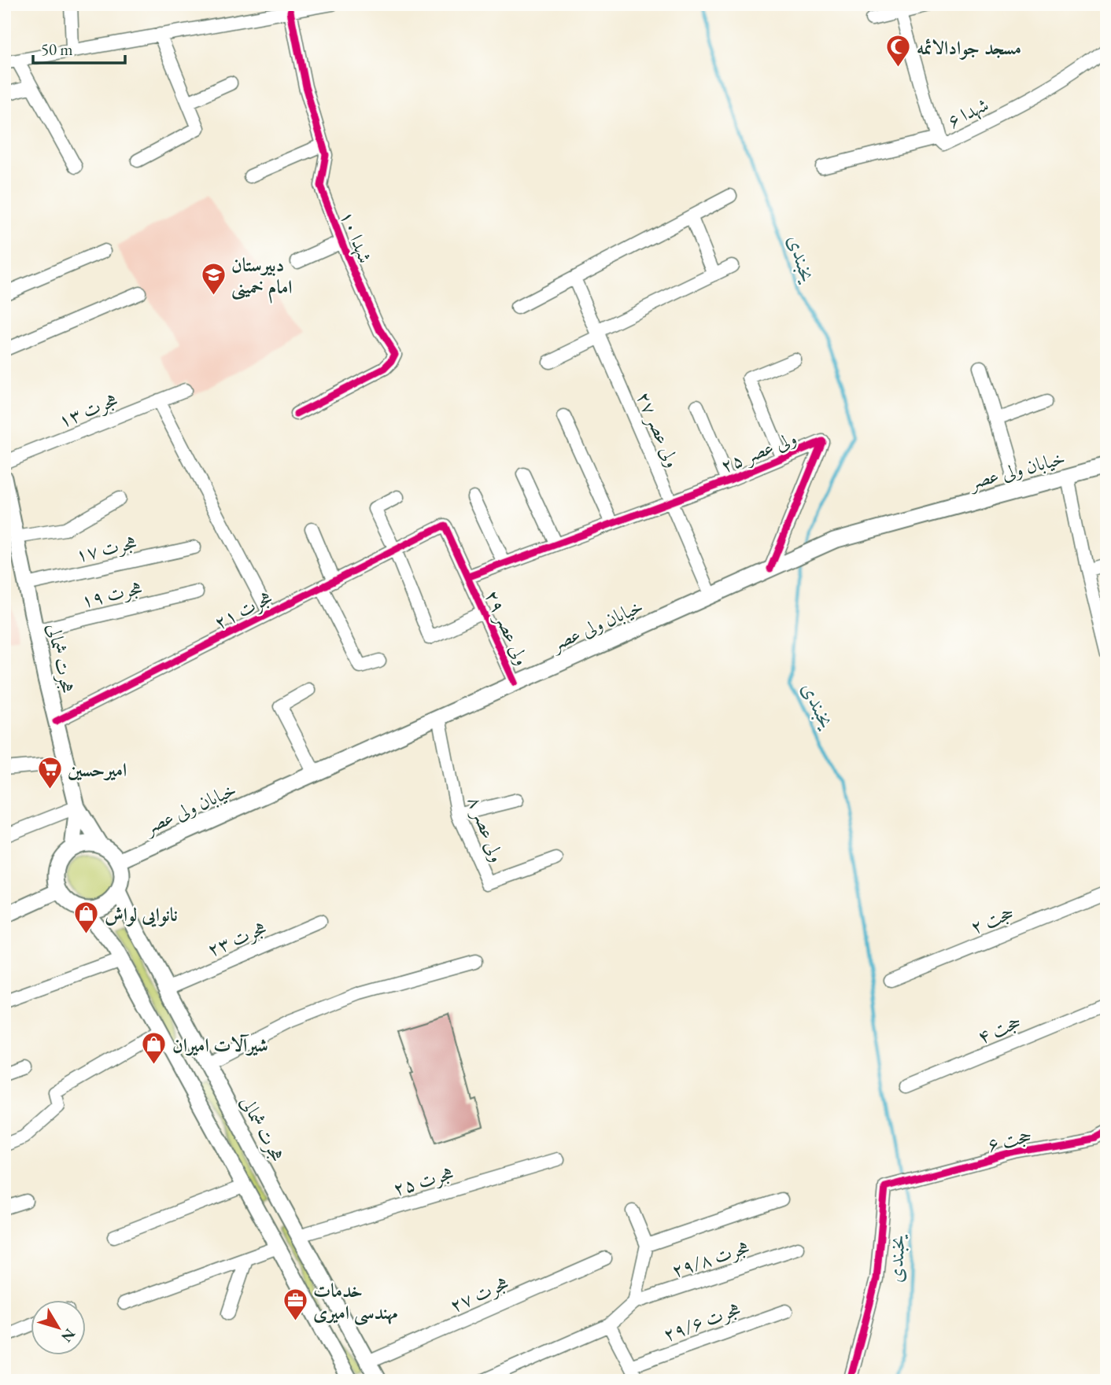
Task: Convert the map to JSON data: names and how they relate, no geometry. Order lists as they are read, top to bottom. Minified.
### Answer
{"streets":{"main road":["خیابان ولی عصر","هجرت شمالی"],"street":["شهدا ۶","شهدا ۱۰","هجرت ۱۳","ولی عصر ۲۷","ولی عصر ۲۵","هجرت ۱۷","هجرت ۱۹","هجرت ۲۱","ولی عصر ۲۹","ولی عصر ۸","حجت ۲","هجرت ۲۳","حجت ۴","حجت ۶","هجرت ۲۵","هجرت ۲۹/۸","هجرت ۲۷","هجرت ۲۹/۶"]},"crossings":[["ولی عصر ۲۷","ولی عصر ۲۵"],["ولی عصر ۲۷","خیابان ولی عصر"],["ولی عصر ۲۵","خیابان ولی عصر"],["ولی عصر ۲۵","ولی عصر ۲۹"],["خیابان ولی عصر","ولی عصر ۲۹"],["خیابان ولی عصر","هجرت شمالی"],["خیابان ولی عصر","ولی عصر ۸"],["هجرت ۱۷","هجرت شمالی"],["هجرت ۱۹","هجرت شمالی"],["هجرت ۲۱","ولی عصر ۲۹"],["هجرت ۲۱","هجرت شمالی"],["هجرت شمالی","هجرت ۲۳"],["هجرت شمالی","هجرت ۲۵"],["هجرت شمالی","هجرت ۲۷"]],"water":["یخبندی"],"places":{"mosque":["مسجد جوادالائمه"],"school or university":["دبیرستان امام خمینی"],"supermarket":["امیرحسین"],"shop":["نانوایی لواش","شیرآلات امیران"],"office":["خدمات مهندسی امیری"]},"scale_bar":"50 m","north":"bottom right"}
